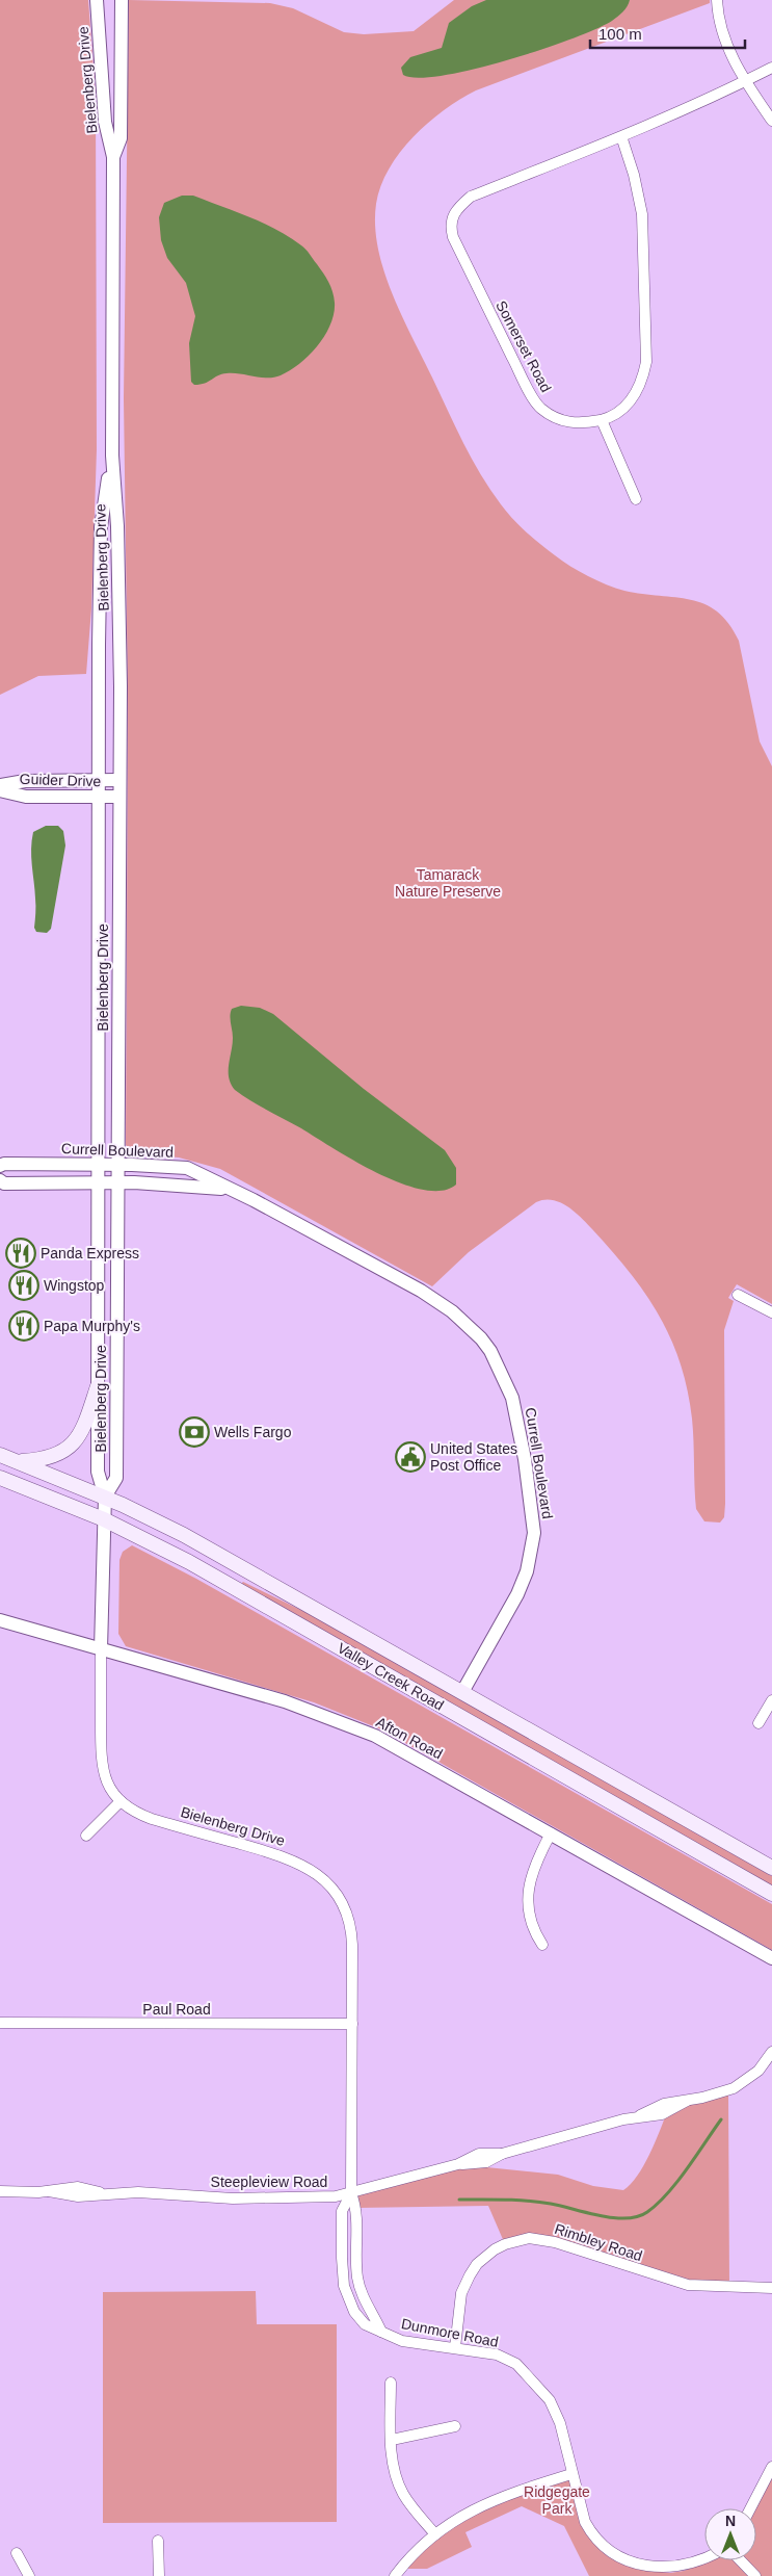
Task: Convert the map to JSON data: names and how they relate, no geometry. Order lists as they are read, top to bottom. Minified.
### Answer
{"streets":{"main road":["Valley Creek Road"],"street":["Bielenberg Drive","Somerset Road","Guider Drive","Currell Boulevard","Afton Road","Paul Road","Steepleview Road","Rimbley Road","Dunmore Road"]},"crossings":[["Bielenberg Drive","Guider Drive"],["Bielenberg Drive","Currell Boulevard"],["Bielenberg Drive","Valley Creek Road"],["Bielenberg Drive","Afton Road"],["Bielenberg Drive","Paul Road"],["Bielenberg Drive","Steepleview Road"],["Bielenberg Drive","Dunmore Road"],["Currell Boulevard","Valley Creek Road"],["Steepleview Road","Dunmore Road"],["Rimbley Road","Dunmore Road"]],"parks":["Tamarack Nature Preserve","Ridgegate Park"],"places":{"restaurant":["Panda Express","Wingstop","Papa Murphy's"],"bank":["Wells Fargo"],"public building":["United States Post Office"]},"scale_bar":"100 m","north":"top"}
